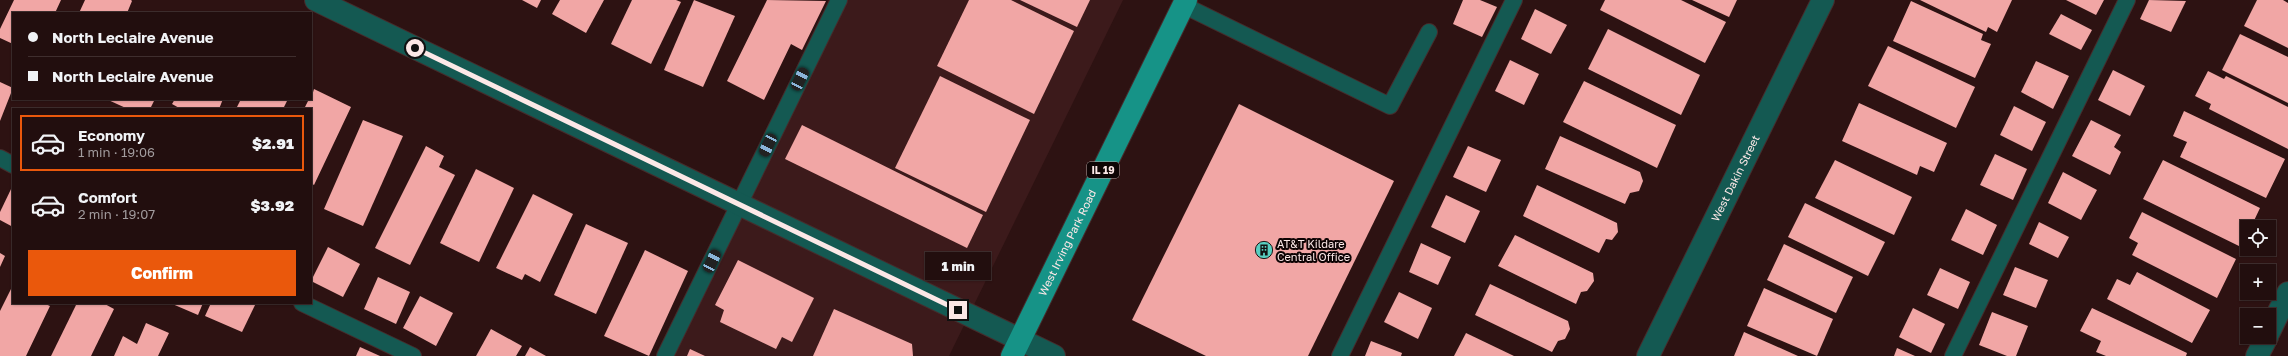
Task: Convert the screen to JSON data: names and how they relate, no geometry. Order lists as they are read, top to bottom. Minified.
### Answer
{"streets":{"main road":["IL 19","West Irving Park Road"],"street":["West Dakin Street"]},"places":{"building":["AT&T Kildare Central Office"]},"page":{"banner":["North Leclaire Avenue","North Leclaire Avenue"],"list":[{"name":"Economy","note":"1 min · 19:06","value":"$2.91"},{"name":"Comfort","note":"2 min · 19:07","value":"$3.92"}],"map_buttons":["+","−"],"buttons":"Confirm","bubble":"1 min"}}
